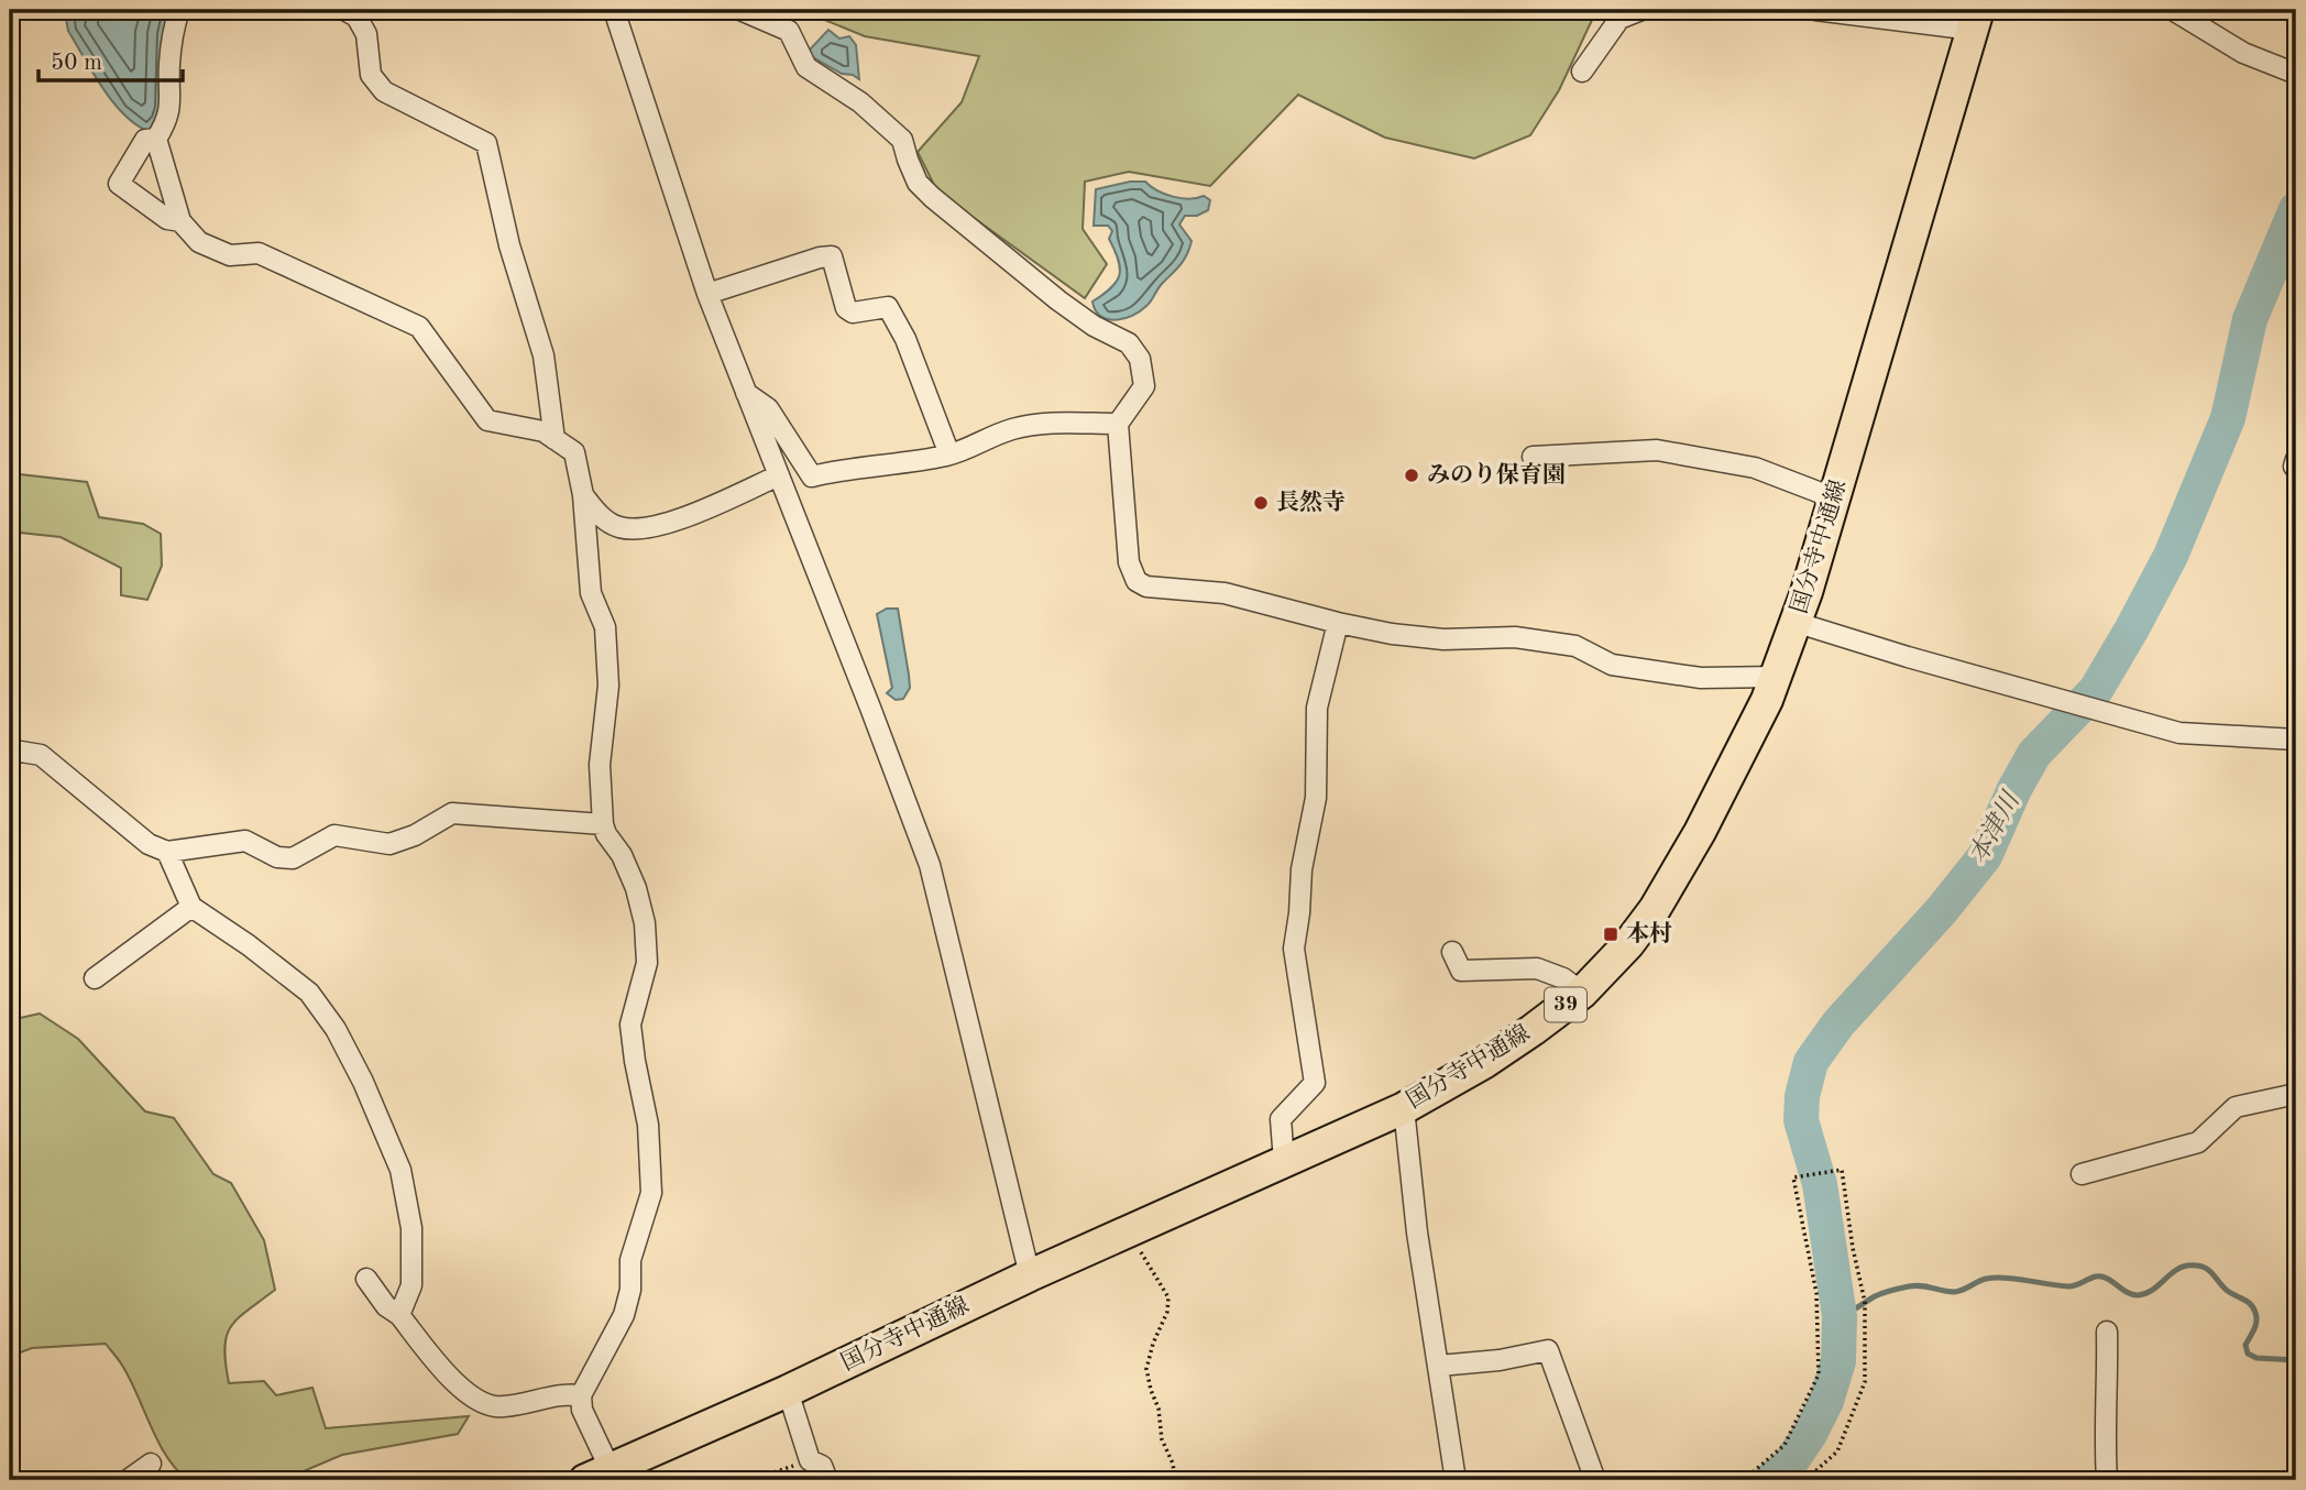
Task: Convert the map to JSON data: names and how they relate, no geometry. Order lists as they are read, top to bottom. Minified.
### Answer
{"streets":{"main road":["国分寺中通線","39"]},"water":["本津川"],"places":{"other":["みのり保育園","長然寺"],"transit":["本村"]},"scale_bar":"50 m"}
